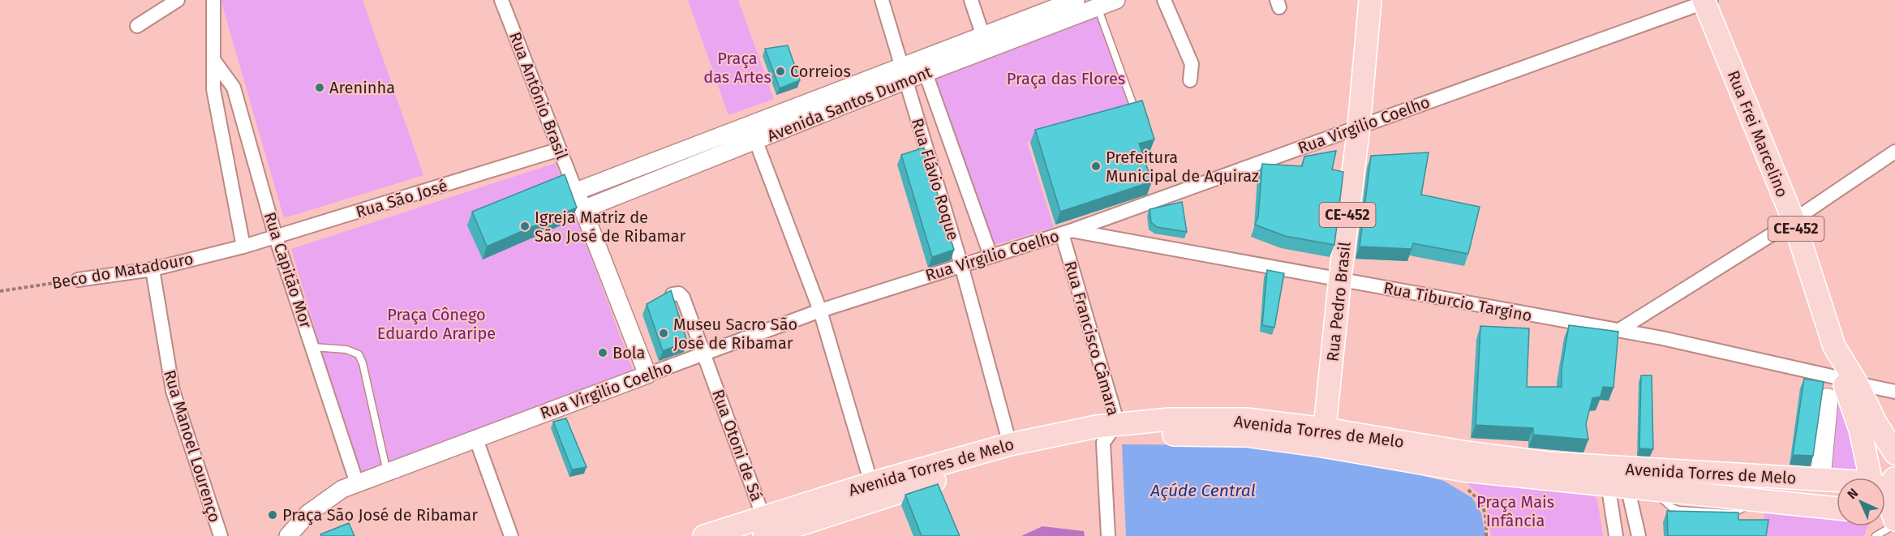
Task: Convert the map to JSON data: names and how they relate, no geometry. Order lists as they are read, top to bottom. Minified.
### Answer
{"streets":{"main road":["Rua Frei Marcelino","CE-452","Rua Pedro Brasil","Avenida Torres de Melo"],"street":["Rua Antônio Brasil","Avenida Santos Dumont","Rua Virgilio Coelho","Rua Flávio Roque","Rua São José","Rua Capitão Mor","Beco do Matadouro","Rua Tiburcio Targino","Rua Francisco Câmara","Rua Otoni de Sá","Rua Manoel Lourenço"]},"crossings":[["Rua Antônio Brasil","Avenida Santos Dumont"],["Rua Antônio Brasil","Rua São José"],["Avenida Santos Dumont","Rua Flávio Roque"],["Rua Virgilio Coelho","Rua Frei Marcelino"],["Rua Virgilio Coelho","Rua Flávio Roque"],["Rua Virgilio Coelho","Rua Capitão Mor"],["Rua Virgilio Coelho","Rua Pedro Brasil"],["Rua Virgilio Coelho","Rua Tiburcio Targino"],["Rua Virgilio Coelho","Rua Francisco Câmara"],["Rua Virgilio Coelho","Rua Otoni de Sá"],["Rua Frei Marcelino","Rua Tiburcio Targino"],["Rua Flávio Roque","Avenida Torres de Melo"],["Rua São José","Rua Capitão Mor"],["Rua São José","Beco do Matadouro"],["Rua Capitão Mor","Beco do Matadouro"],["Beco do Matadouro","Rua Manoel Lourenço"],["Rua Pedro Brasil","Rua Tiburcio Targino"],["Rua Pedro Brasil","Avenida Torres de Melo"],["Rua Tiburcio Targino","Rua Francisco Câmara"],["Rua Francisco Câmara","Avenida Torres de Melo"],["Avenida Torres de Melo","Rua Otoni de Sá"]],"water":["Açúde Central"],"parks":["Praça das Artes","Praça das Flores","Praça Cônego Eduardo Araripe","Praça Mais Infância"],"places":["Correios","Areninha","Prefeitura Municipal de Aquiraz","Igreja Matriz de São José de Ribamar","Museu Sacro São José de Ribamar","Bola","Praça São José de Ribamar"],"north":"top left"}
